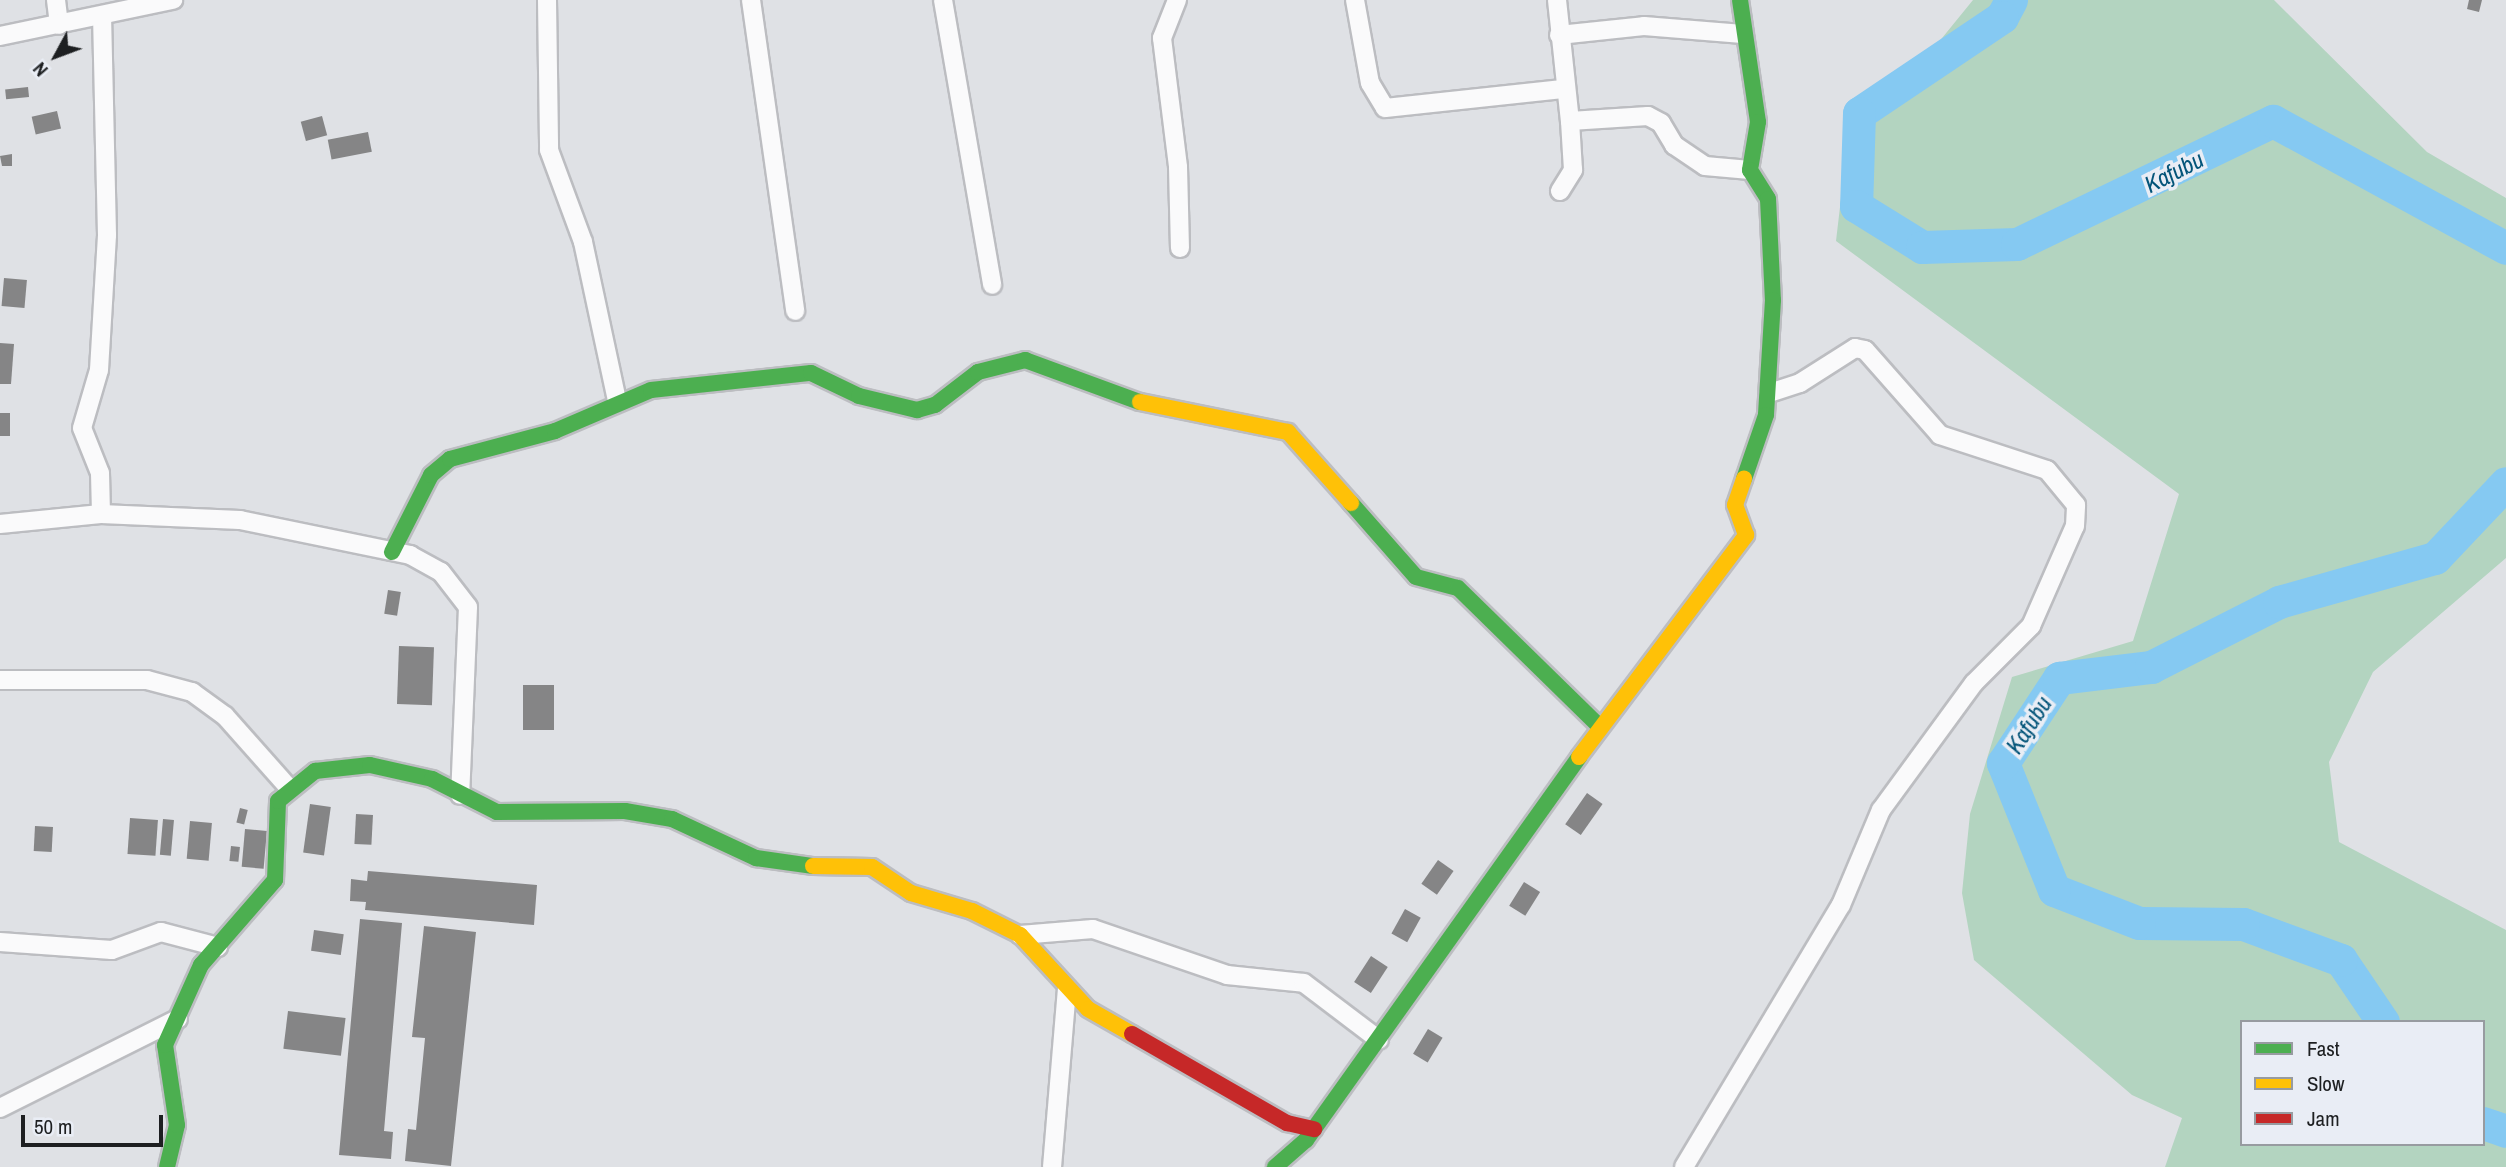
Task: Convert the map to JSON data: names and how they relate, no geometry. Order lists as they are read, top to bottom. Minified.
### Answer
{"water":["Kafubu"],"legend":["Fast","Slow","Jam"],"scale_bar":"50 m","north":"bottom left"}
